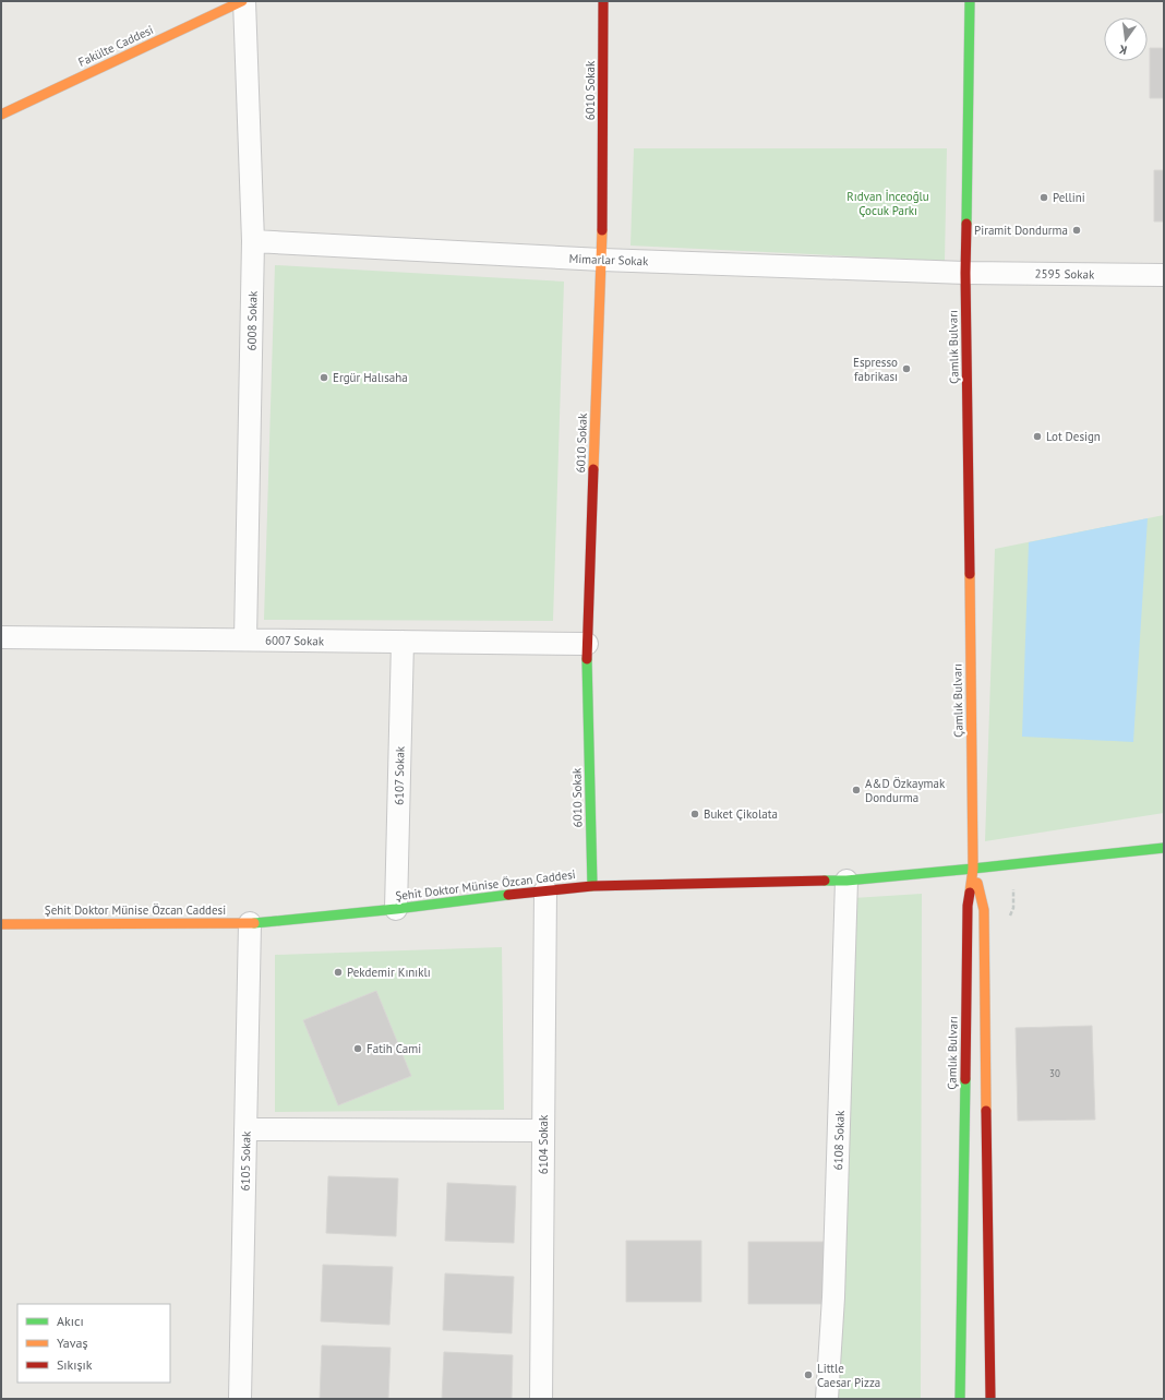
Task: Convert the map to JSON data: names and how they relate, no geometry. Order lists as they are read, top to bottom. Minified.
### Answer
{"streets":{"street":["Fakülte Caddesi","6010 Sokak","Mimarlar Sokak","2595 Sokak","6008 Sokak","Çamlık Bulvarı","6007 Sokak","6107 Sokak","Şehit Doktor Münise Özcan Caddesi","6108 Sokak","6104 Sokak","6105 Sokak"]},"crossings":[["Fakülte Caddesi","6008 Sokak"],["6010 Sokak","Mimarlar Sokak"],["6010 Sokak","6007 Sokak"],["6010 Sokak","Şehit Doktor Münise Özcan Caddesi"],["Mimarlar Sokak","2595 Sokak"],["Mimarlar Sokak","6008 Sokak"],["Mimarlar Sokak","Çamlık Bulvarı"],["2595 Sokak","Çamlık Bulvarı"],["6008 Sokak","6007 Sokak"],["Çamlık Bulvarı","Şehit Doktor Münise Özcan Caddesi"],["6007 Sokak","6107 Sokak"],["6107 Sokak","Şehit Doktor Münise Özcan Caddesi"],["Şehit Doktor Münise Özcan Caddesi","6108 Sokak"],["Şehit Doktor Münise Özcan Caddesi","6104 Sokak"],["Şehit Doktor Münise Özcan Caddesi","6105 Sokak"]],"parks":["Rıdvan İnceoğlu Çocuk Parkı"],"places":["Pellini","Piramit Dondurma","Espresso fabrikası","Ergür Halısaha","Lot Design","A&D Özkaymak Dondurma","Buket Çikolata","Pekdemir Kınıklı","Fatih Cami","Little Caesar Pizza"],"house_numbers":["30"],"legend":["Akıcı","Yavaş","Sıkışık"],"north":"bottom"}
